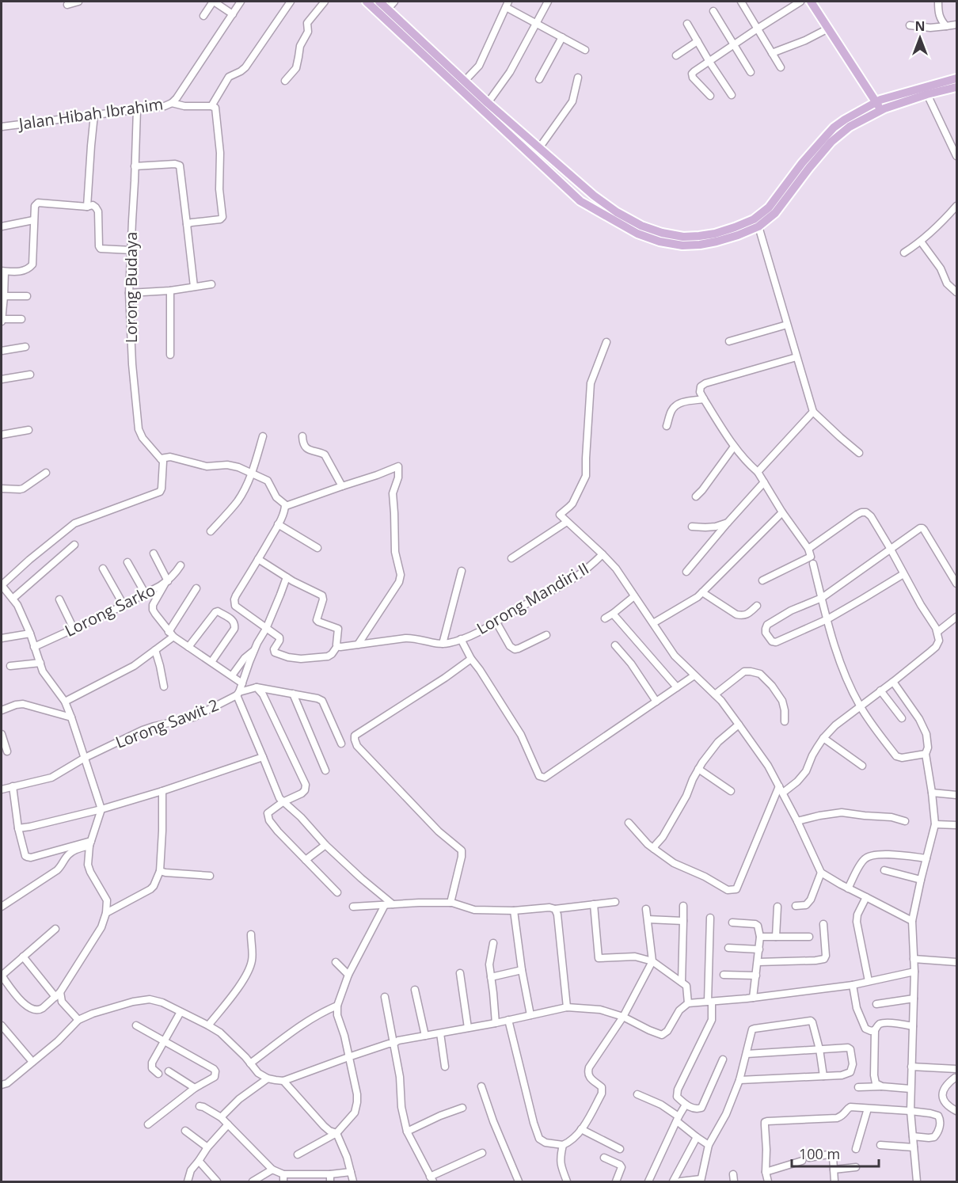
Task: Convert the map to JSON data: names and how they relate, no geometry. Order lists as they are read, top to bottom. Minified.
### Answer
{"streets":{"street":["Jalan Hibah Ibrahim","Lorong Budaya","Lorong Mandiri II","Lorong Sarko","Lorong Sawit 2"]},"crossings":[["Jalan Hibah Ibrahim","Lorong Budaya"]],"scale_bar":"100 m","north":"top"}
